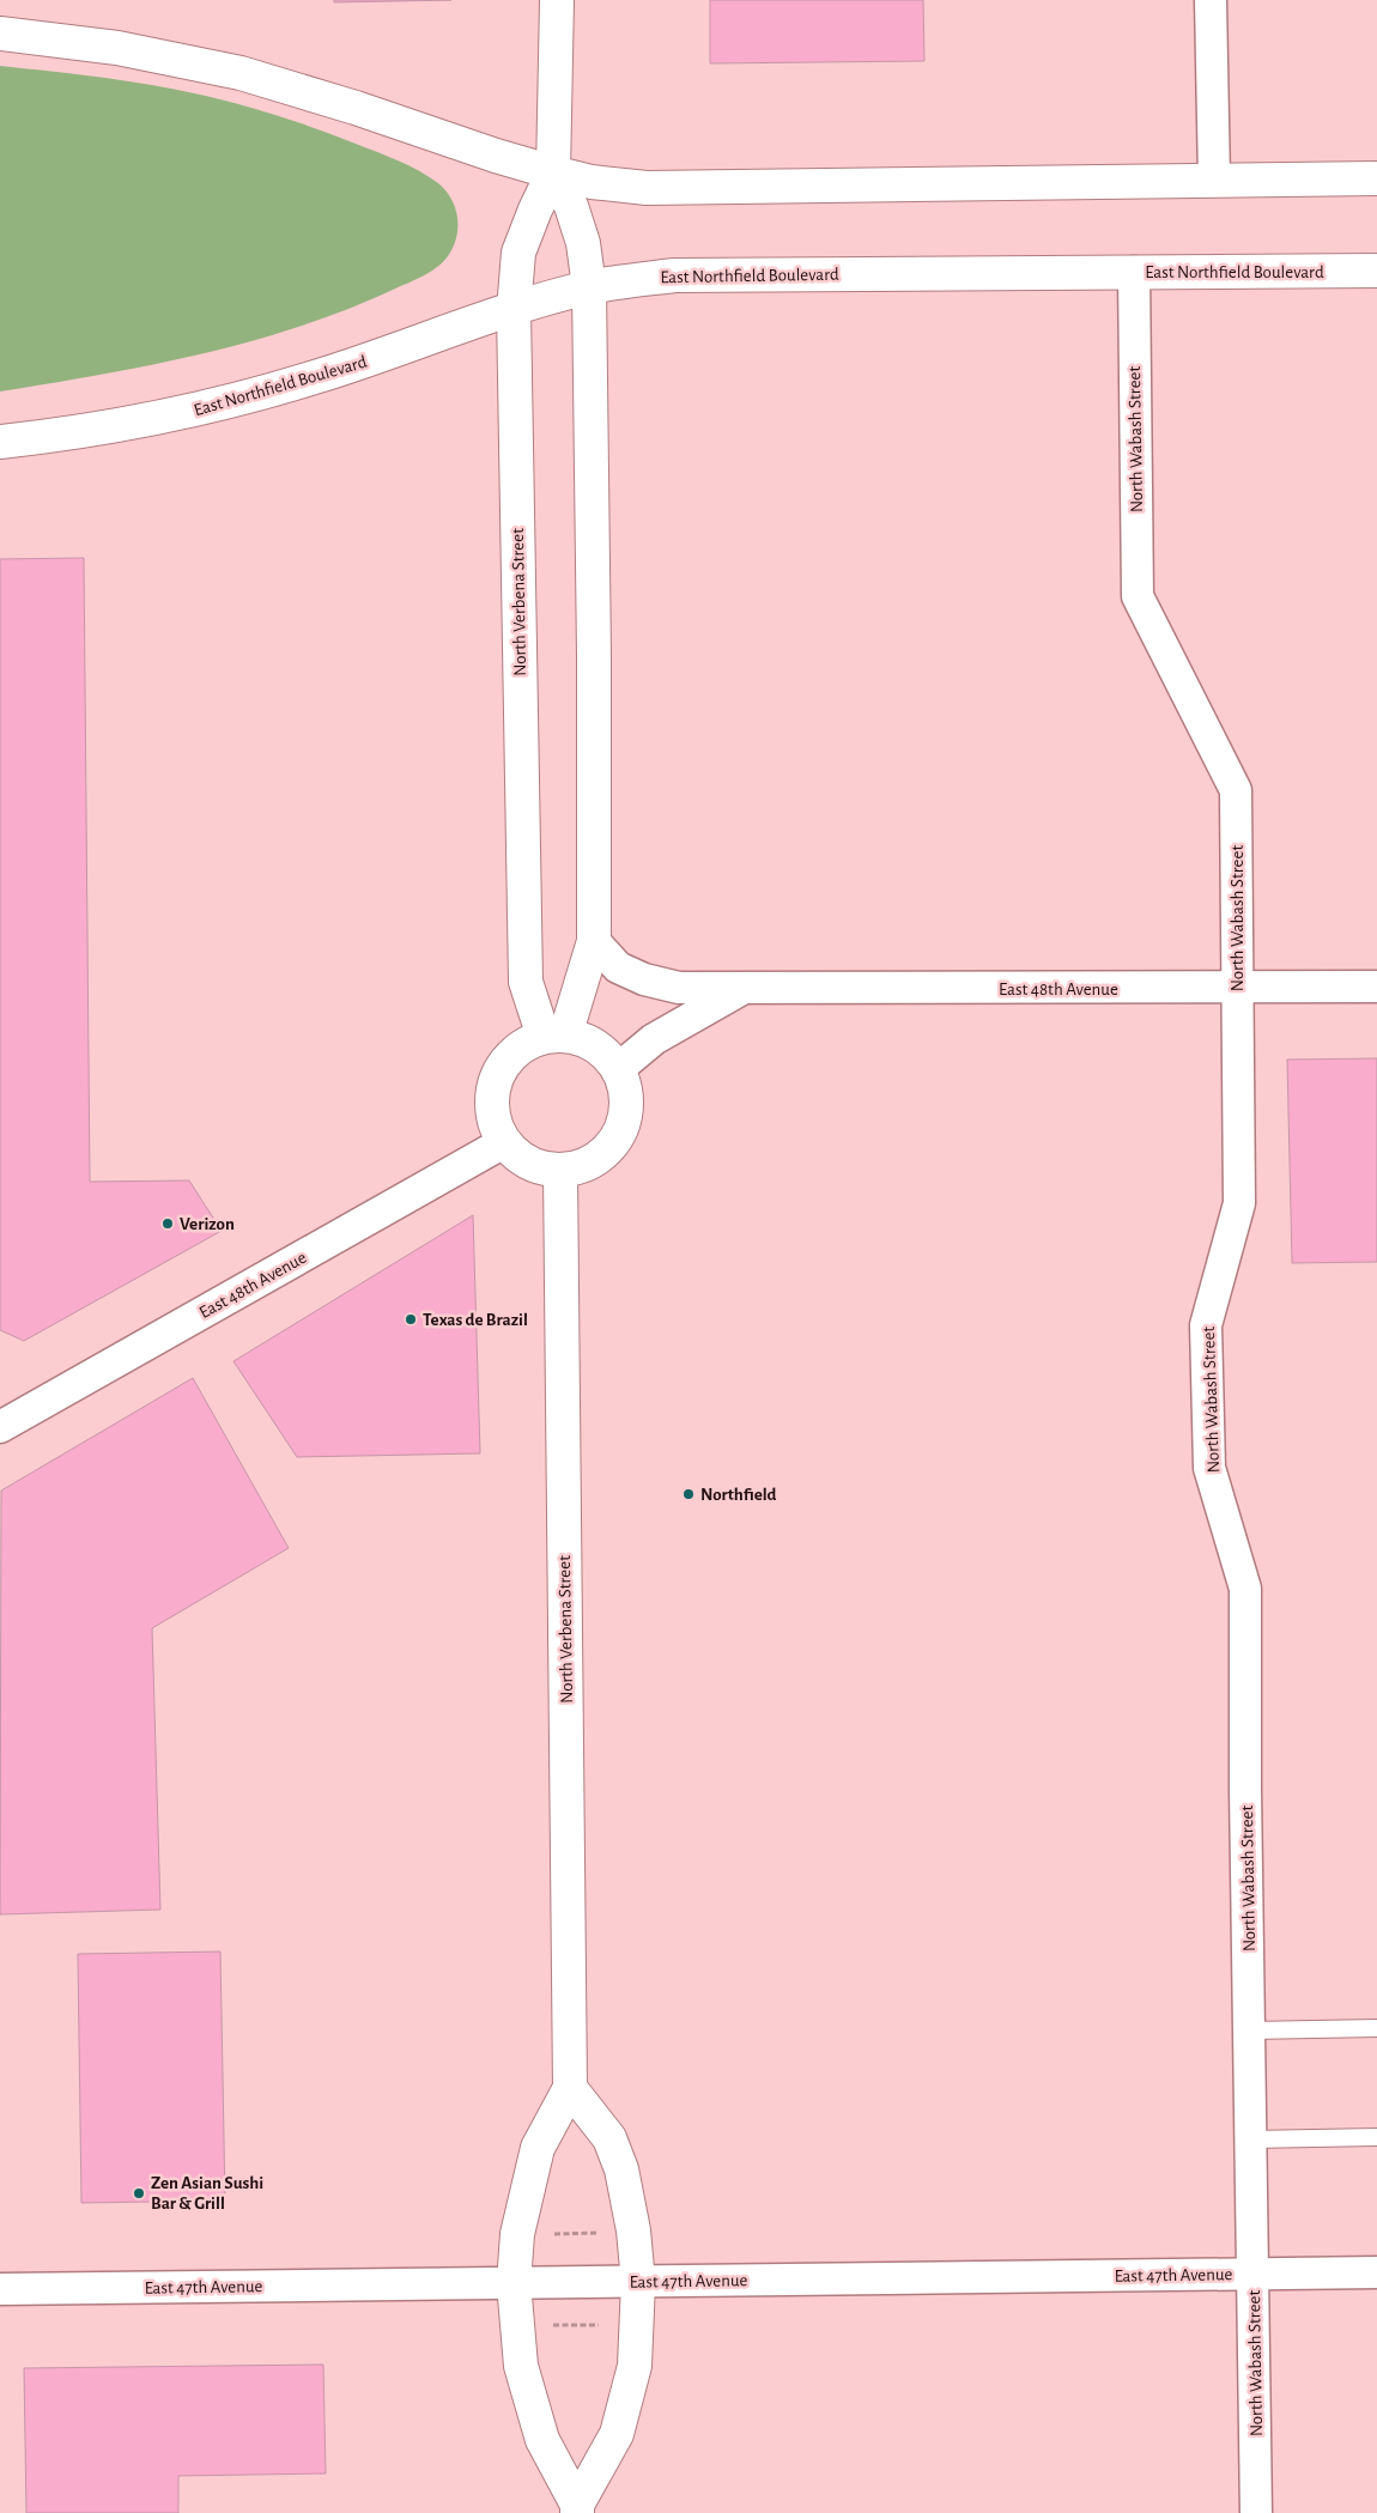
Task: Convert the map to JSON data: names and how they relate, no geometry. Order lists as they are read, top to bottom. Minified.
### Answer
{"streets":{"street":["East Northfield Boulevard","North Wabash Street","North Verbena Street","East 48th Avenue","East 47th Avenue"]},"crossings":[["East Northfield Boulevard","North Wabash Street"],["East Northfield Boulevard","North Verbena Street"],["North Wabash Street","East 48th Avenue"],["North Wabash Street","East 47th Avenue"],["North Verbena Street","East 48th Avenue"],["North Verbena Street","East 47th Avenue"]],"places":["Verizon","Texas de Brazil","Northfield","Zen Asian Sushi Bar & Grill"]}
